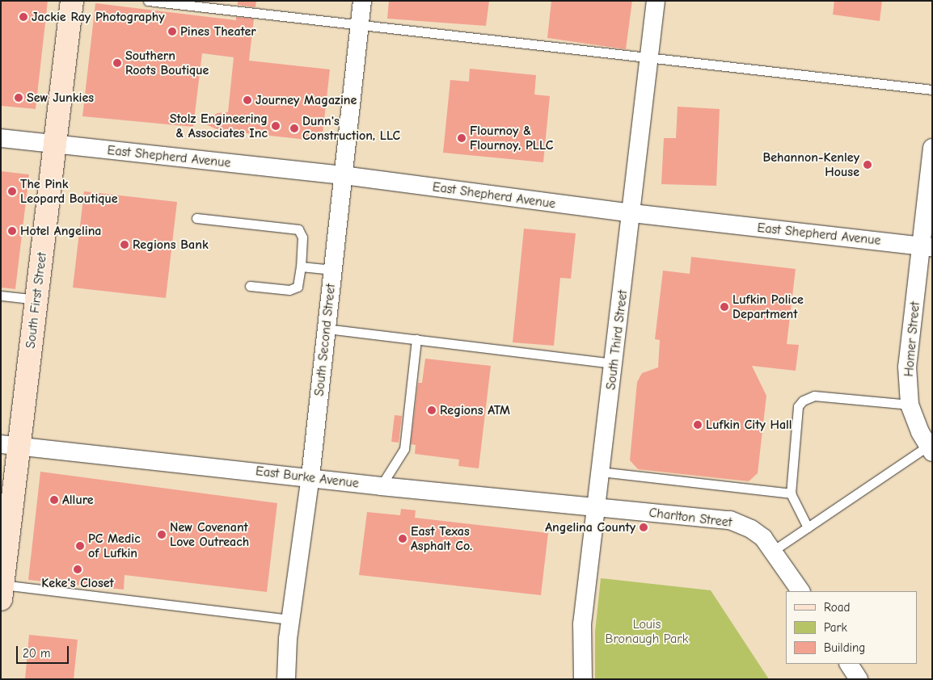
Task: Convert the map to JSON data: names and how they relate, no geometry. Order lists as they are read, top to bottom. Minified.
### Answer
{"streets":{"main road":["South First Street"],"street":["East Shepherd Avenue","Homer Street","South Second Street","South Third Street","East Burke Avenue","Charlton Street"]},"crossings":[["East Shepherd Avenue","South First Street"],["East Shepherd Avenue","Homer Street"],["East Shepherd Avenue","South Second Street"],["East Shepherd Avenue","South Third Street"],["South First Street","East Burke Avenue"],["South Second Street","East Burke Avenue"],["South Third Street","East Burke Avenue"],["South Third Street","Charlton Street"],["East Burke Avenue","Charlton Street"]],"parks":["Louis Bronaugh Park"],"places":["Jackie Ray Photography","Pines Theater","Southern Roots Boutique","Sew Junkies","Journey Magazine","Stolz Engineering & Associates Inc","Dunn's Construction, LLC","Flournoy & Flournoy, PLLC","Behannon-Kenley House","The Pink Leopard Boutique","Hotel Angelina","Regions Bank","Lufkin Police Department","Regions ATM","Lufkin City Hall","Allure","Angelina County","New Covenant Love Outreach","East Texas Asphalt Co.","PC Medic of Lufkin","Keke's Closet"],"legend":["Road","Park","Building"],"scale_bar":"20 m"}
